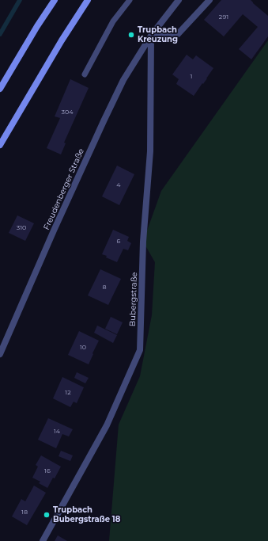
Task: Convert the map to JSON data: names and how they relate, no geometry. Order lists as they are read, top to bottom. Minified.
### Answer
{"streets":{"street":["Freudenberger Straße","Bubergstraße"]},"crossings":[["Freudenberger Straße","Bubergstraße"]],"places":["Trupbach Kreuzung","Trupbach Bubergstraße 18"],"house_numbers":["291","1","304","4","310","6","8","10","12","14","16","18"]}
